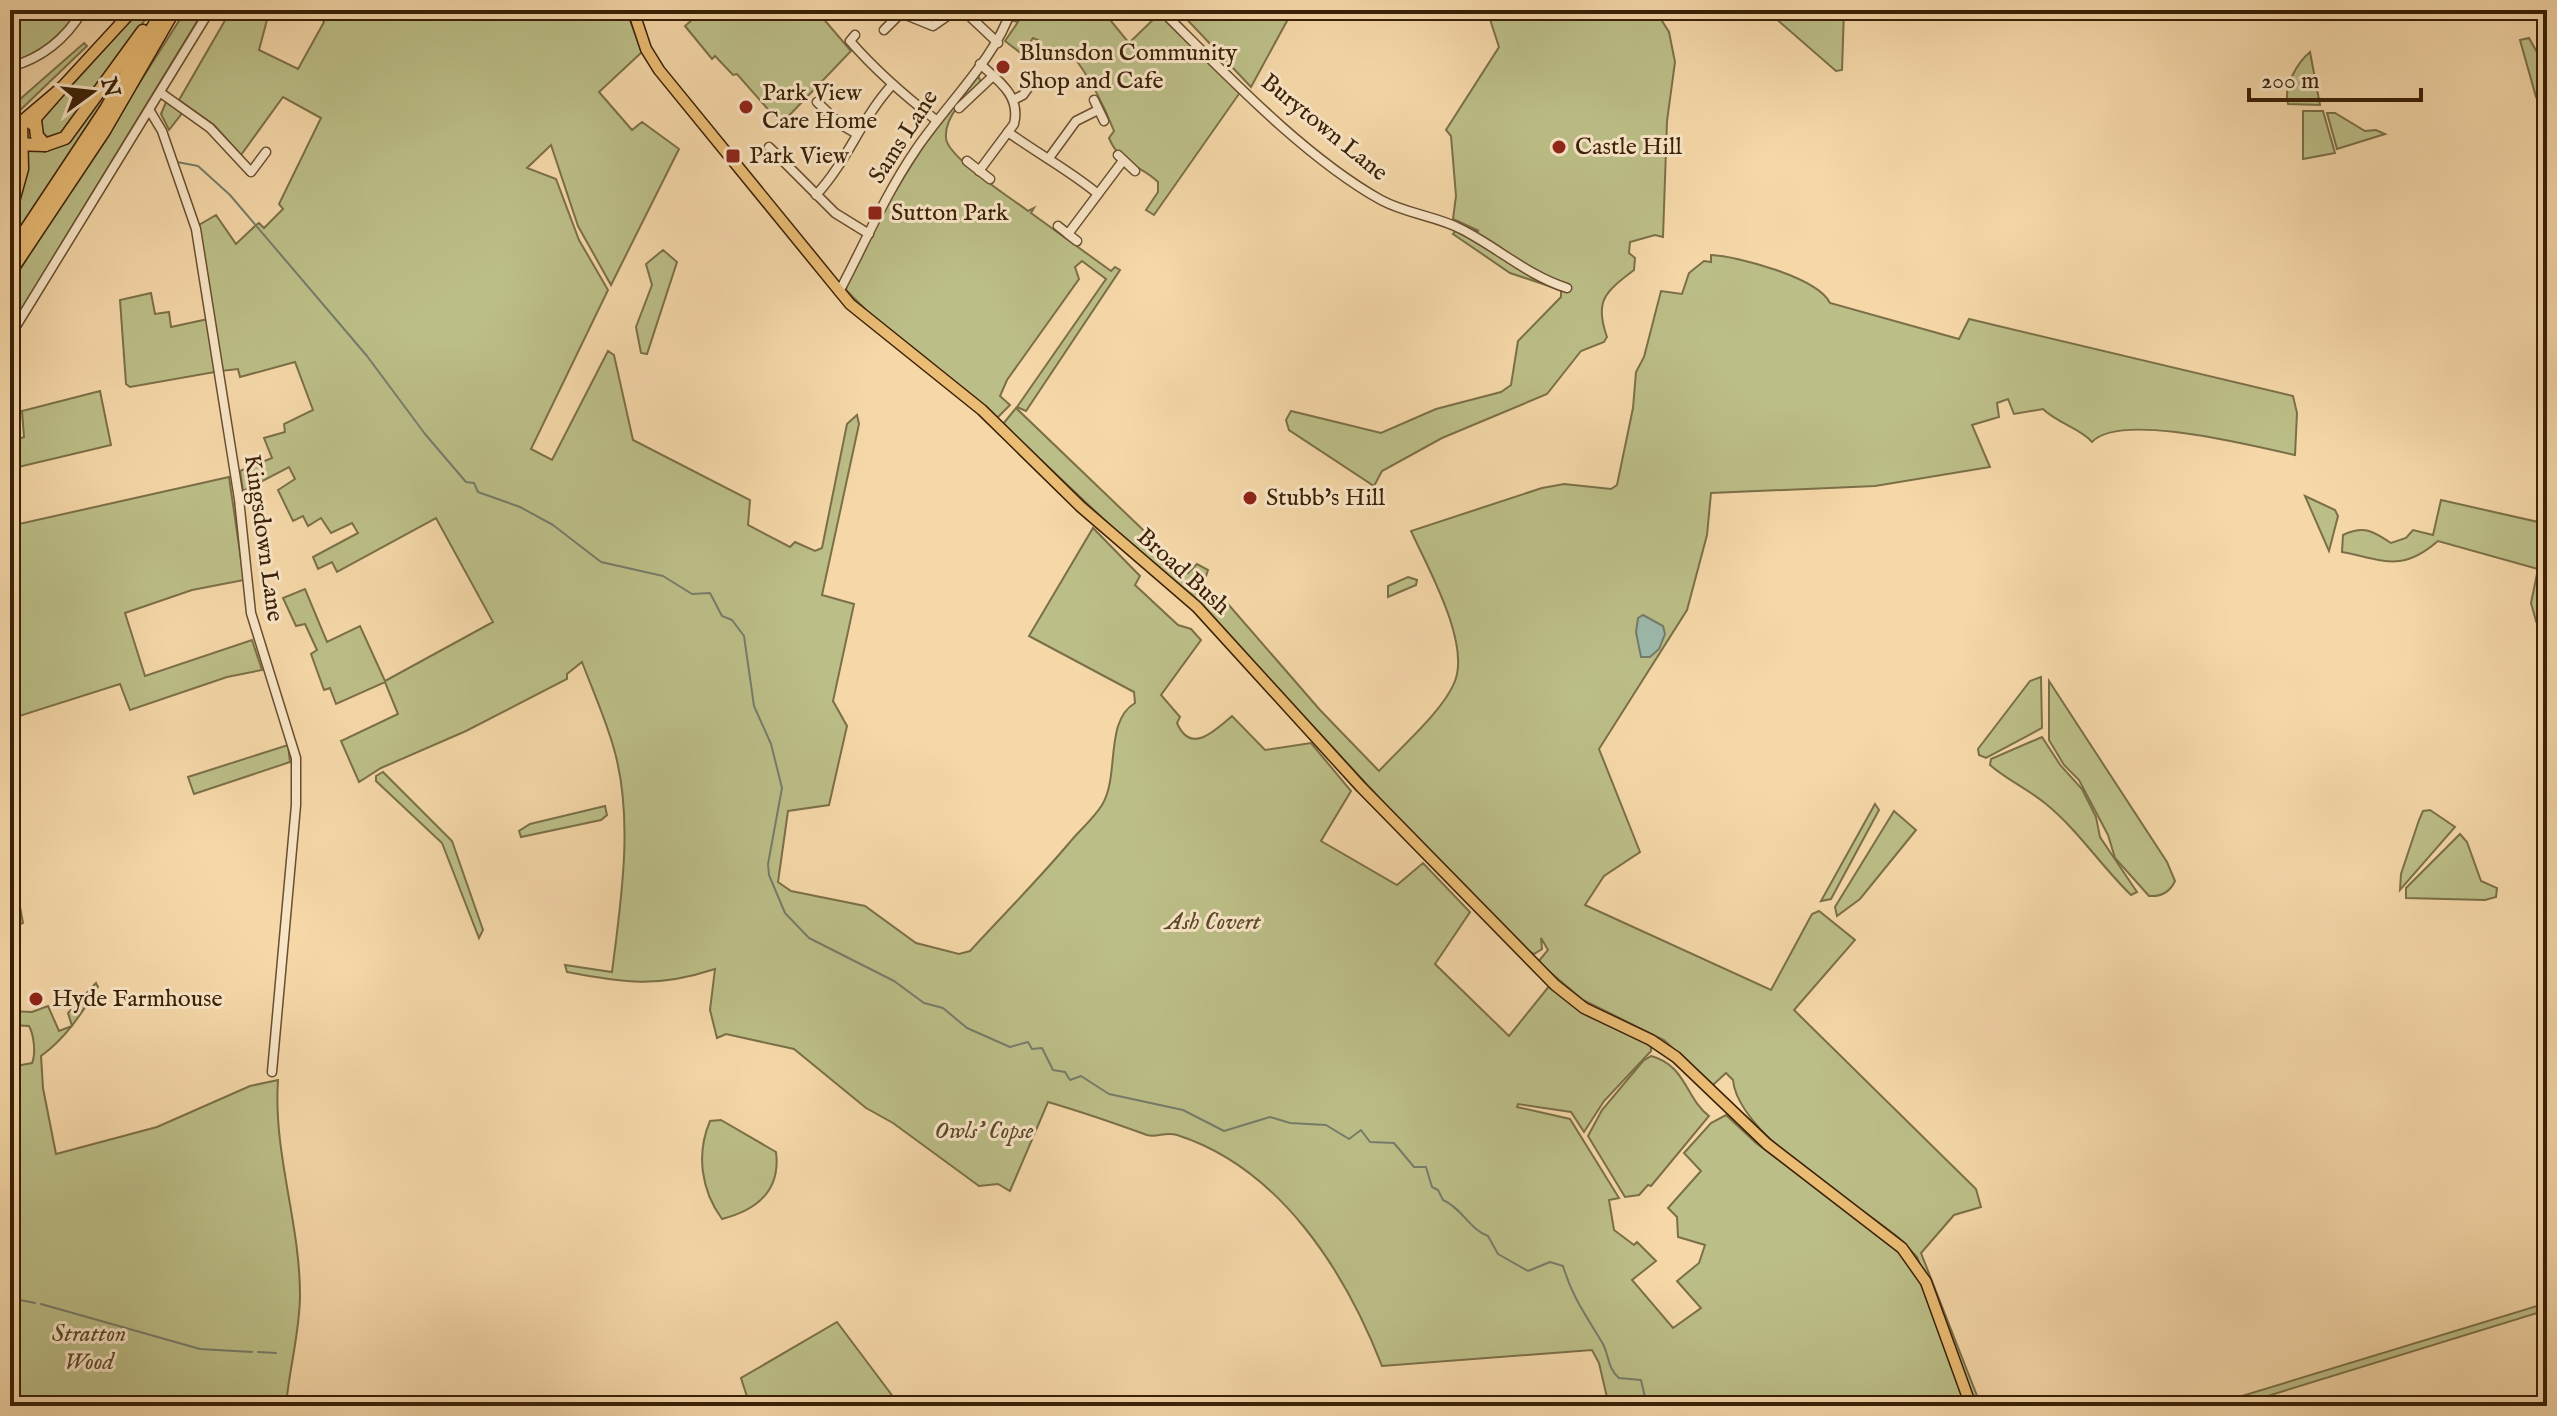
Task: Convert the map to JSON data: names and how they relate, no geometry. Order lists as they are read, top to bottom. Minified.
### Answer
{"streets":{"main road":["Broad Bush"],"street":["Burytown Lane","Sams Lane","Kingsdown Lane"]},"crossings":[["Sams Lane","Broad Bush"]],"parks":["Ash Covert","Owls' Copse","Stratton Wood"],"places":{"other":["Blunsdon Community Shop and Cafe","Park View Care Home","Castle Hill","Stubb's Hill","Hyde Farmhouse"],"transit":["Park View","Sutton Park"]},"scale_bar":"200 m","north":"right"}
